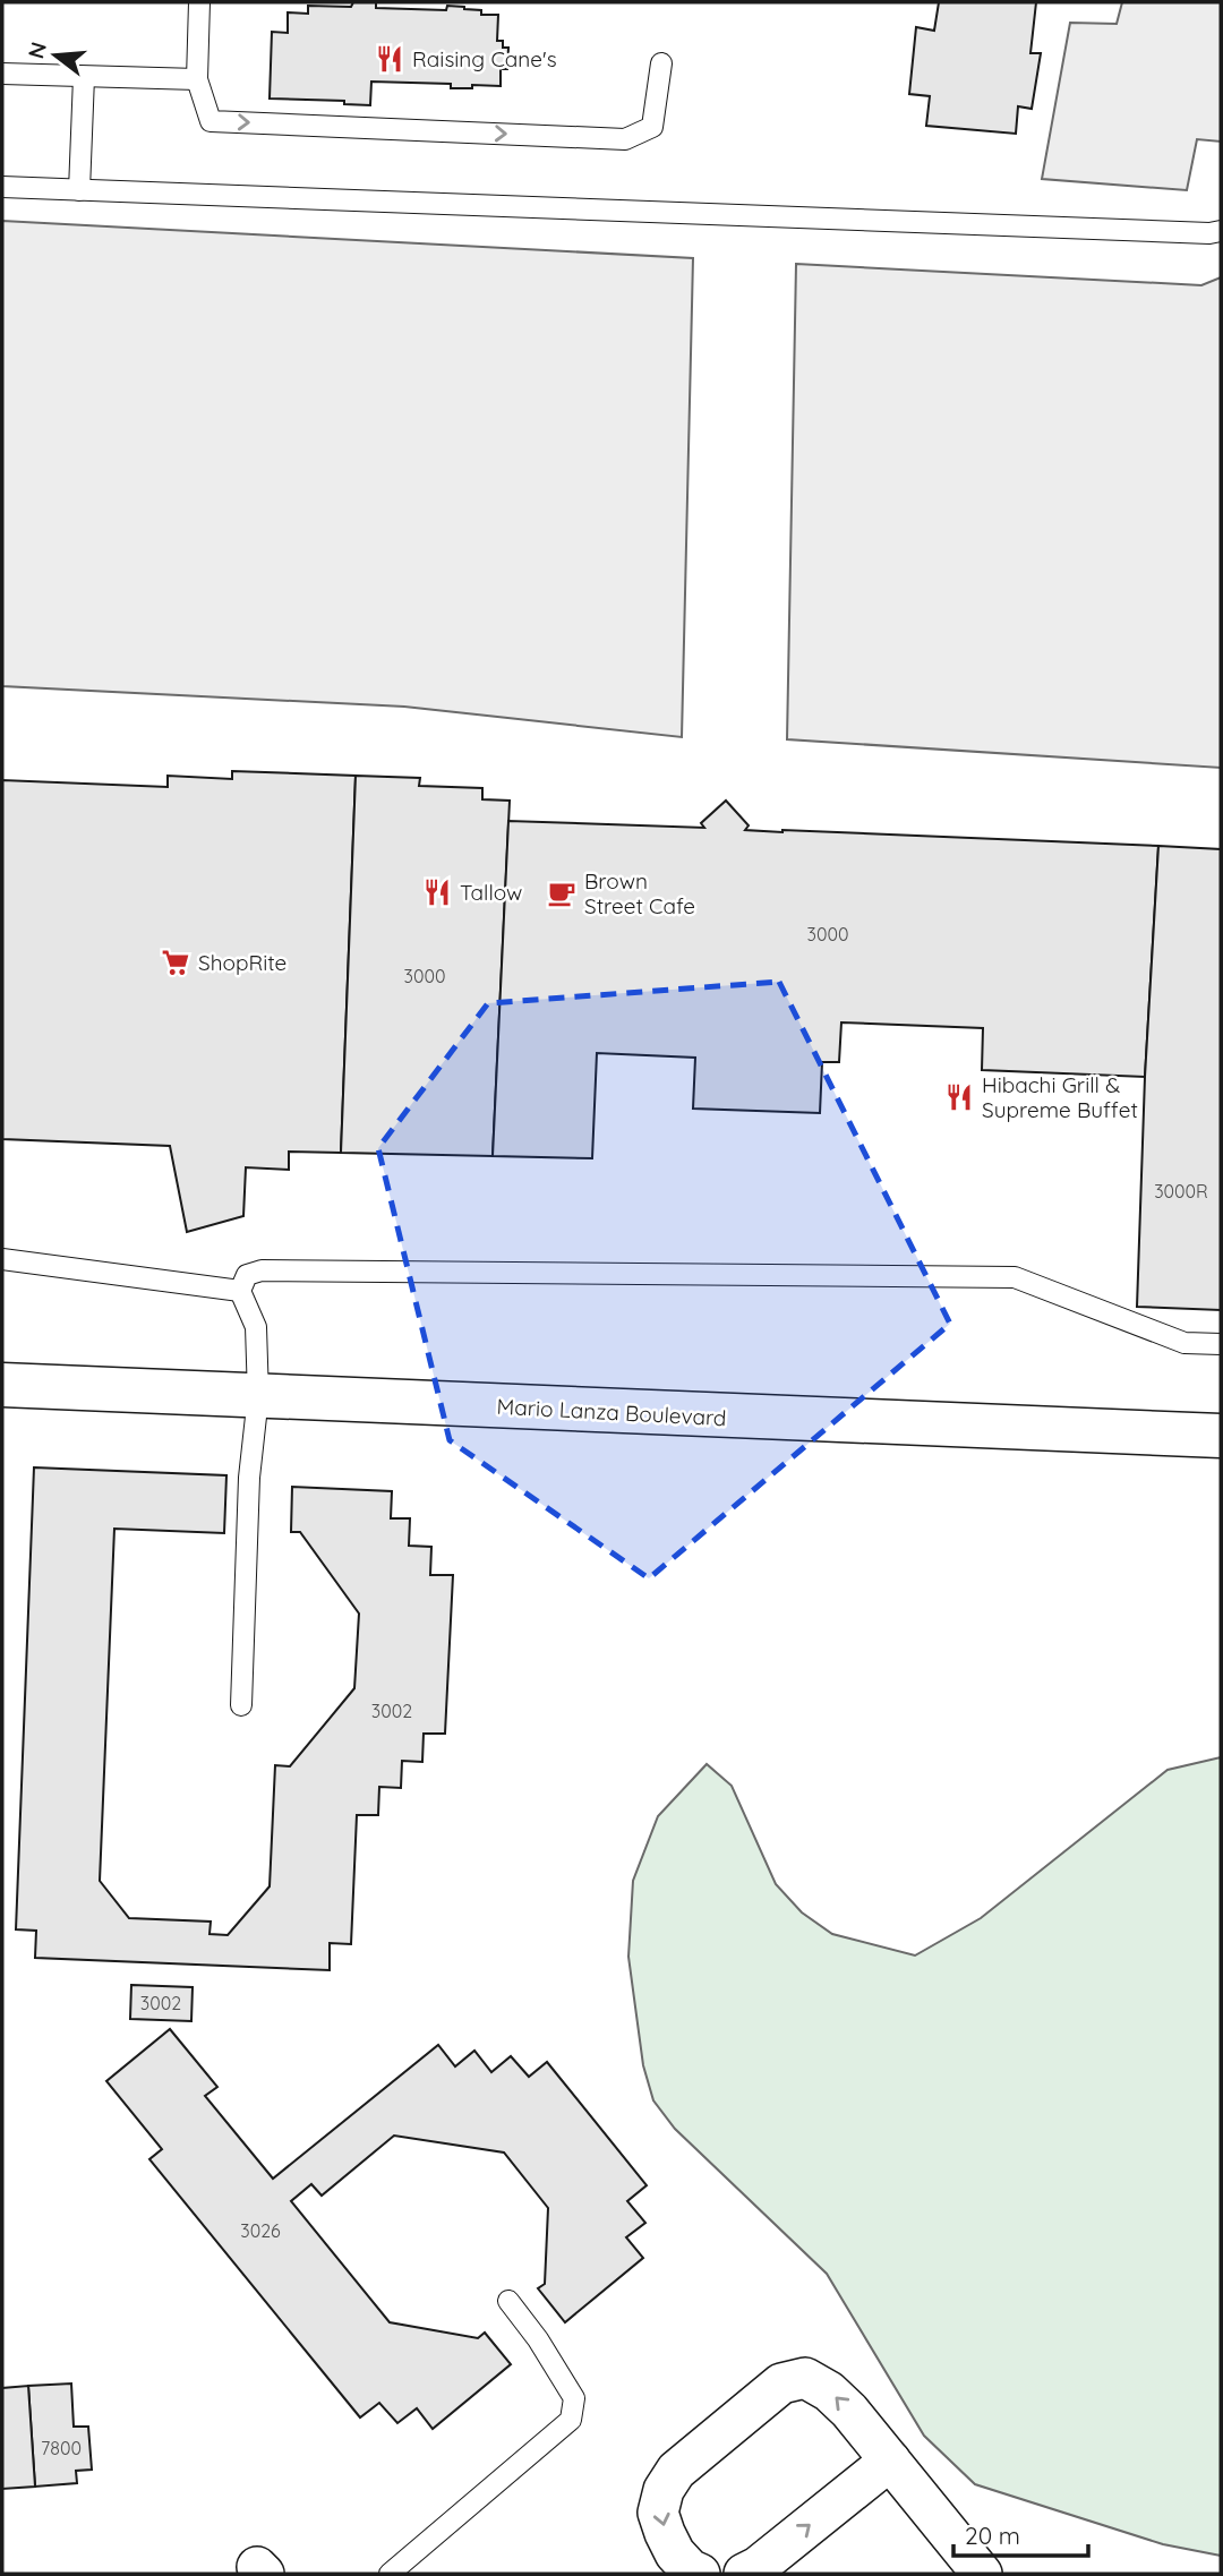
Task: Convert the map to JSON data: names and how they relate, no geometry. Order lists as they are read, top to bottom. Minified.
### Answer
{"streets":{"street":["Mario Lanza Boulevard"]},"places":{"restaurant":["Raising Cane's","Tallow","Hibachi Grill & Supreme Buffet"],"cafe":["Brown Street Cafe"],"supermarket":["ShopRite"]},"house_numbers":["3000","3000","3000R","3002","3002","3026","7800"],"scale_bar":"20 m","north":"left"}
